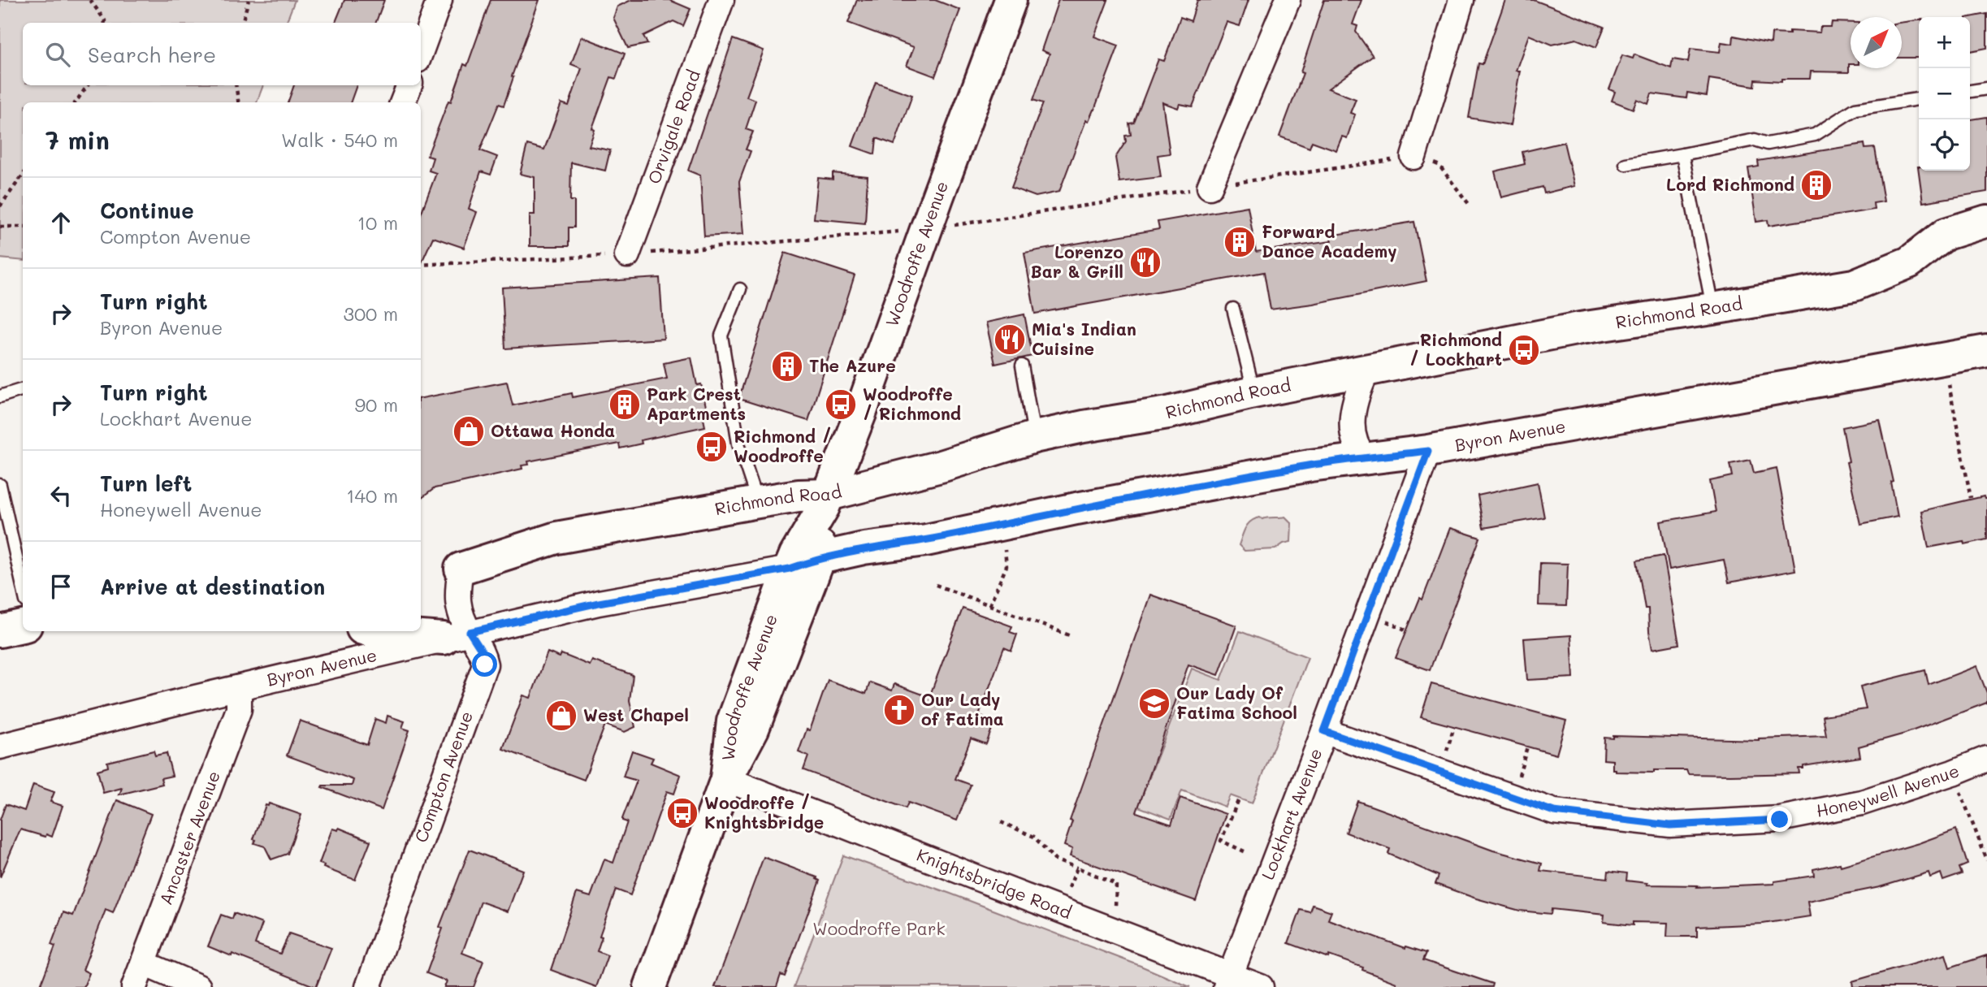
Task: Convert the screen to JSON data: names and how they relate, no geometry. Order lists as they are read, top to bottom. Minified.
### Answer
{"streets":{"main road":["Woodroffe Avenue","Richmond Road","Byron Avenue"],"street":["Orvigale Road","Compton Avenue","Honeywell Avenue","Lockhart Avenue","Ancaster Avenue","Knightsbridge Road"]},"crossings":[["Woodroffe Avenue","Richmond Road"],["Woodroffe Avenue","Byron Avenue"],["Woodroffe Avenue","Knightsbridge Road"],["Richmond Road","Compton Avenue"],["Byron Avenue","Compton Avenue"],["Byron Avenue","Lockhart Avenue"],["Byron Avenue","Ancaster Avenue"],["Honeywell Avenue","Lockhart Avenue"],["Lockhart Avenue","Knightsbridge Road"]],"parks":["Woodroffe Park"],"places":{"building":["Lord Richmond","Forward Dance Academy","The Azure","Park Crest Apartments"],"restaurant":["Lorenzo Bar & Grill","Mia's Indian Cuisine"],"bus stop":["Richmond / Lockhart","Woodroffe / Richmond","Richmond / Woodroffe","Woodroffe / Knightsbridge"],"shop":["Ottawa Honda","West Chapel"],"school or university":["Our Lady Of Fatima School"],"church":["Our Lady of Fatima"]},"north":"top right","page":{"map_buttons":["+","−"],"search":"Search here","heading":["7 min","Walk · 540 m"],"list":[["Continue","Compton Avenue","10 m"],["Turn right","Byron Avenue","300 m"],["Turn right","Lockhart Avenue","90 m"],["Turn left","Honeywell Avenue","140 m"],"Arrive at destination"]}}
